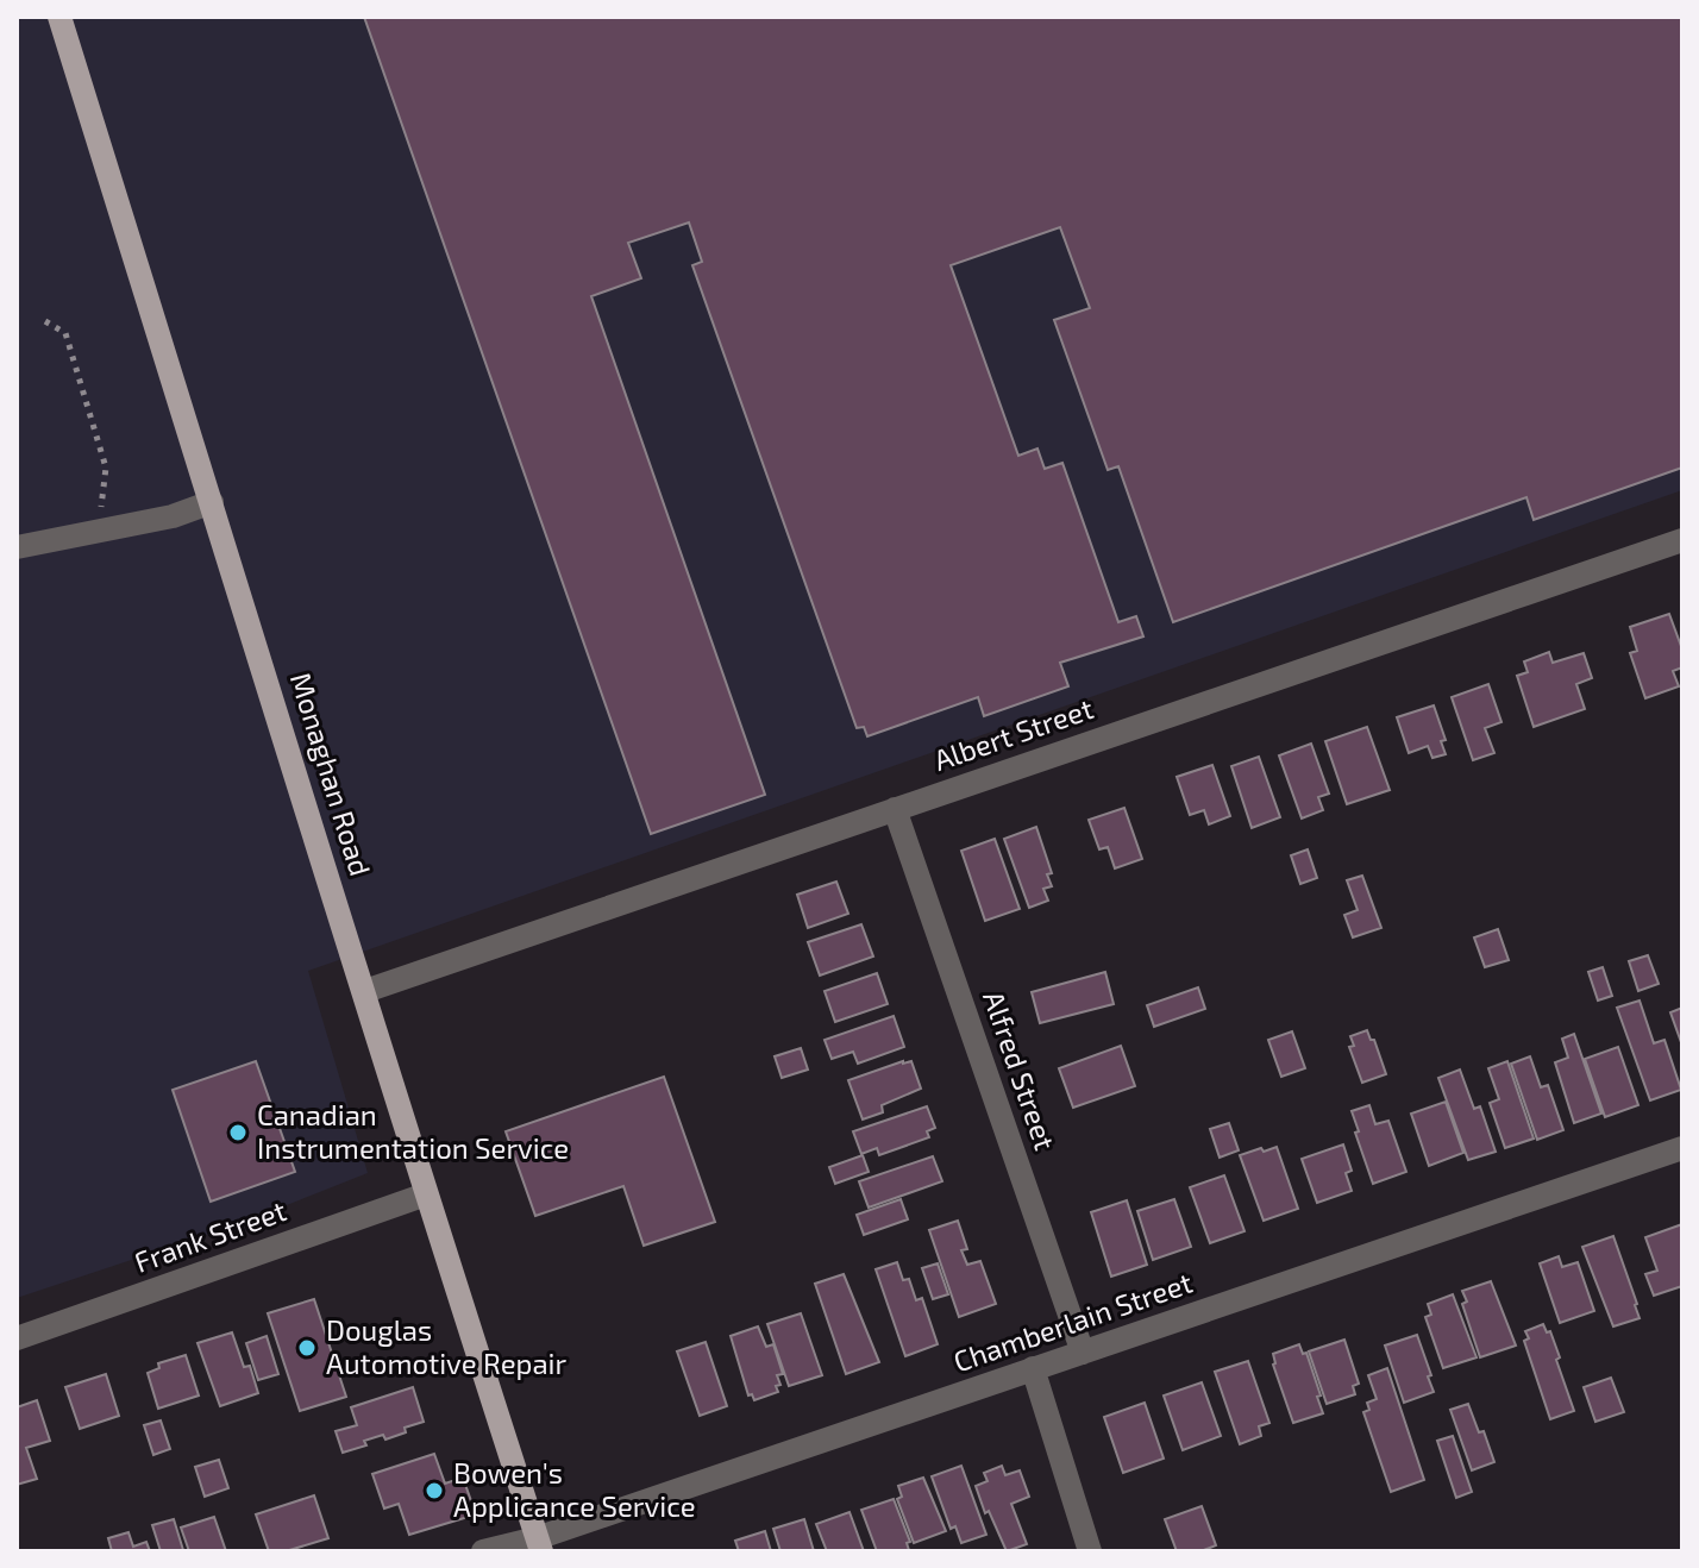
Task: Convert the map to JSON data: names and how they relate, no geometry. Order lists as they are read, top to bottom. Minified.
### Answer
{"streets":{"main road":["Monaghan Road"],"street":["Albert Street","Alfred Street","Frank Street","Chamberlain Street"]},"crossings":[["Albert Street","Monaghan Road"],["Albert Street","Alfred Street"],["Monaghan Road","Frank Street"],["Monaghan Road","Chamberlain Street"],["Alfred Street","Chamberlain Street"]],"places":["Canadian Instrumentation Service","Douglas Automotive Repair","Bowen's Applicance Service"]}
